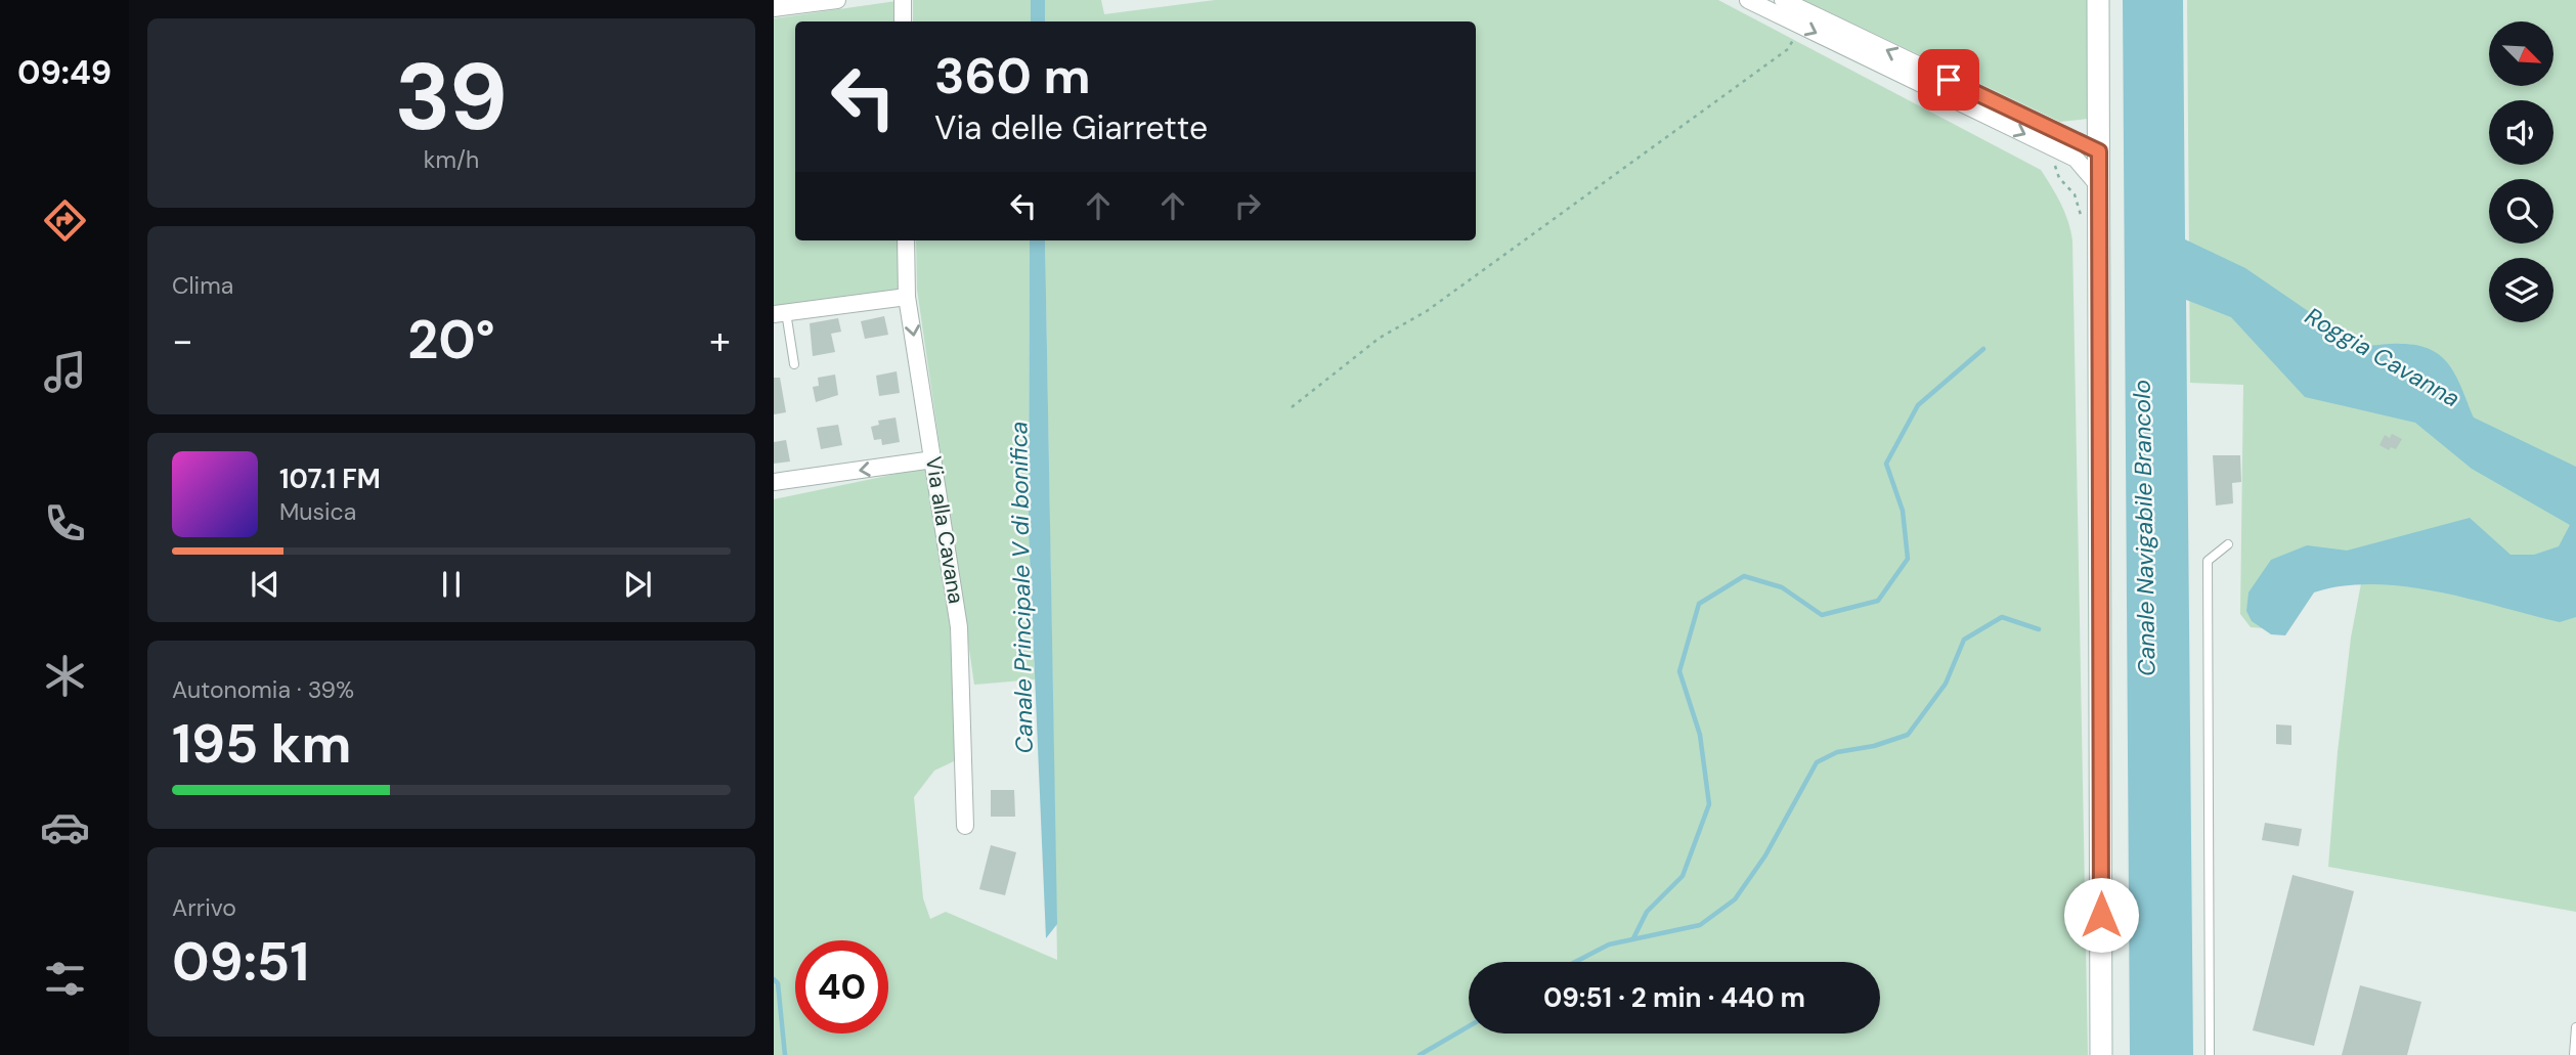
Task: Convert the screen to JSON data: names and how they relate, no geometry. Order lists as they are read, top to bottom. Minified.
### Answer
{"streets":{"street":["Via alla Cavana"]},"water":["Roggia Cavanna","Canale Navigabile Brancolo","Canale Principale V di bonifica"],"north":"bottom right","page":{"tabs":"09:49","tile":[["39","km/h"],"Clima",["Autonomia · 39%","195 km"],["Arrivo","09:51"]],"turn":["360 m","Via delle Giarrette"],"heat":["−","20°","+"],"song":["107.1 FM","Musica"],"limit":"40","trip":"09:51 · 2 min · 440 m"}}
